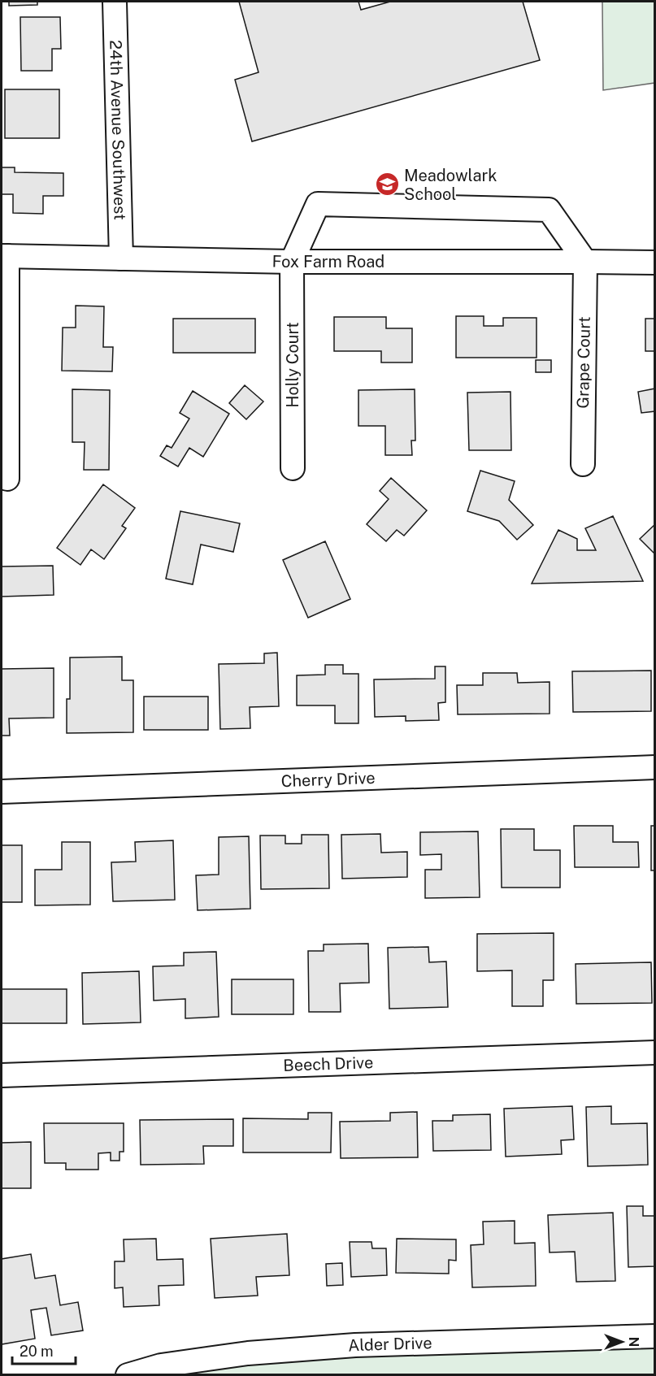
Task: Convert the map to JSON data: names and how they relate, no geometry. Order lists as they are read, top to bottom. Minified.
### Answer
{"streets":{"street":["24th Avenue Southwest","Fox Farm Road","Grape Court","Holly Court","Cherry Drive","Beech Drive","Alder Drive"]},"crossings":[["24th Avenue Southwest","Fox Farm Road"],["Fox Farm Road","Grape Court"],["Fox Farm Road","Holly Court"]],"places":{"school or university":["Meadowlark School"]},"scale_bar":"20 m","north":"right"}
